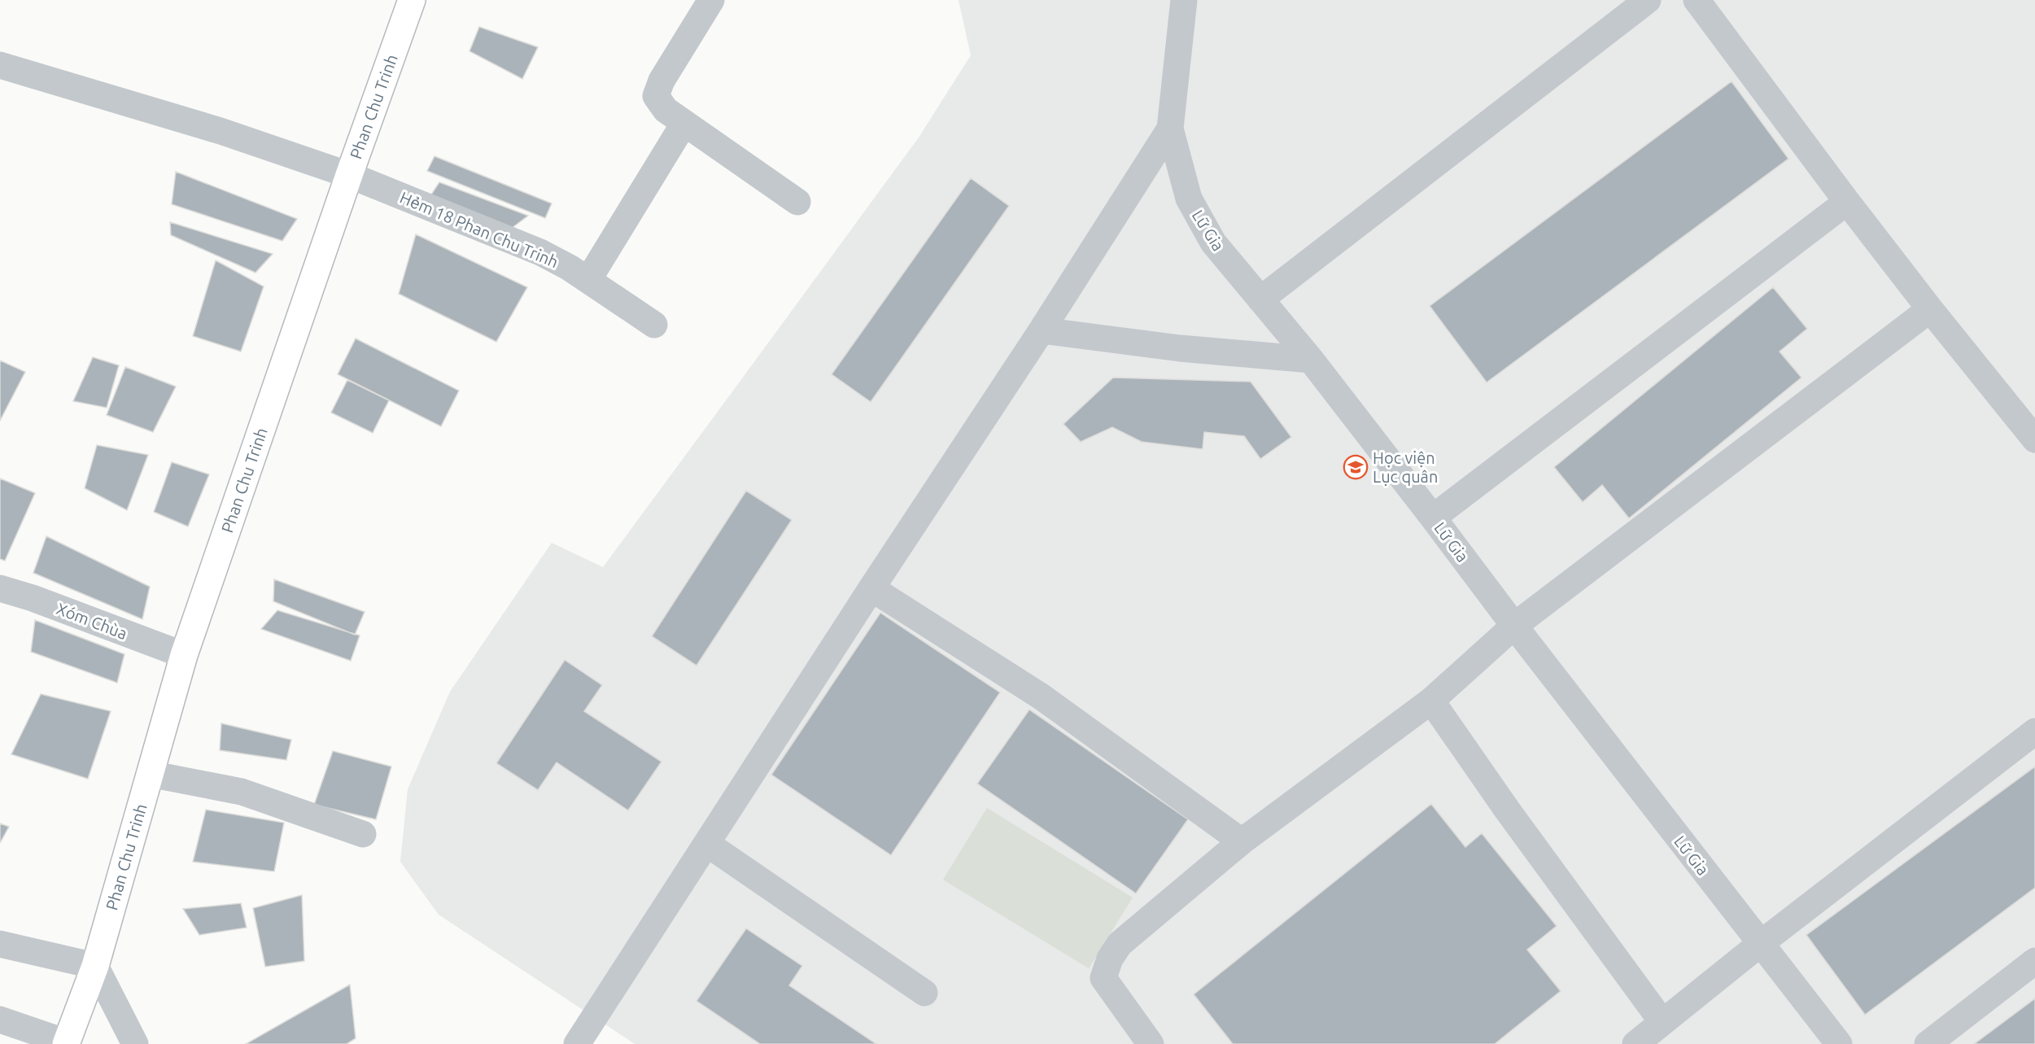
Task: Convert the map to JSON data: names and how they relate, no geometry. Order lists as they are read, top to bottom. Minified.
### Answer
{"streets":{"main road":["Phan Chu Trinh"],"street":["Hẻm 18 Phan Chu Trinh","Lữ Gia","Xóm Chùa"]},"crossings":[["Phan Chu Trinh","Hẻm 18 Phan Chu Trinh"],["Phan Chu Trinh","Xóm Chùa"]],"places":{"school or university":["Học viện Lục quân"]}}
